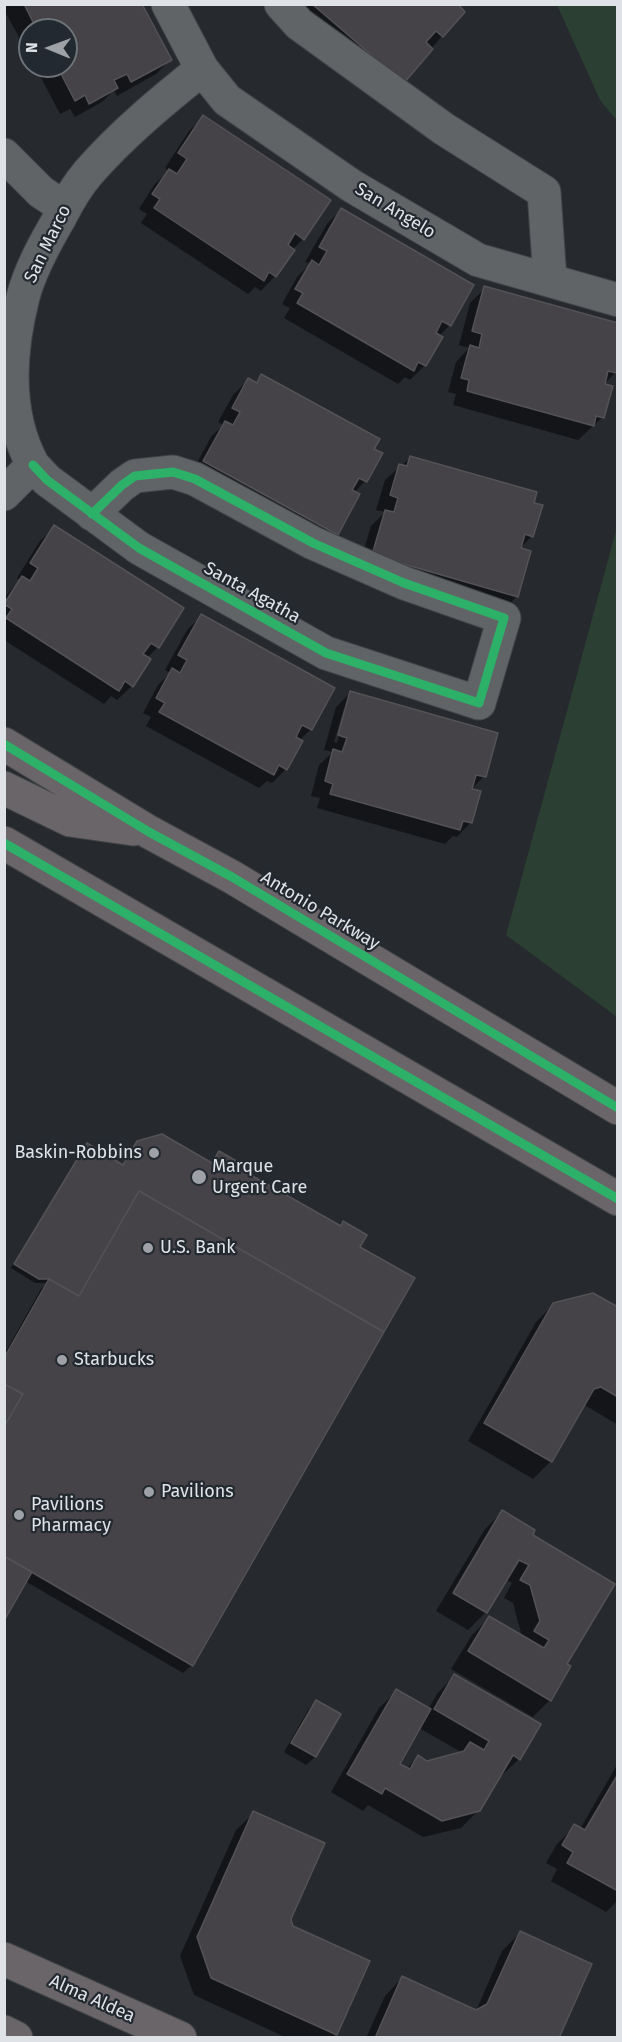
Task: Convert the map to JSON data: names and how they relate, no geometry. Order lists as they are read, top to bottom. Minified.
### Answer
{"streets":{"main road":["Antonio Parkway","Alma Aldea"],"street":["San Angelo","San Marco","Santa Agatha"]},"crossings":[["San Angelo","San Marco"],["San Marco","Santa Agatha"]],"places":["Baskin-Robbins","Marque Urgent Care","U.S. Bank","Starbucks","Pavilions","Pavilions Pharmacy"],"north":"left"}
